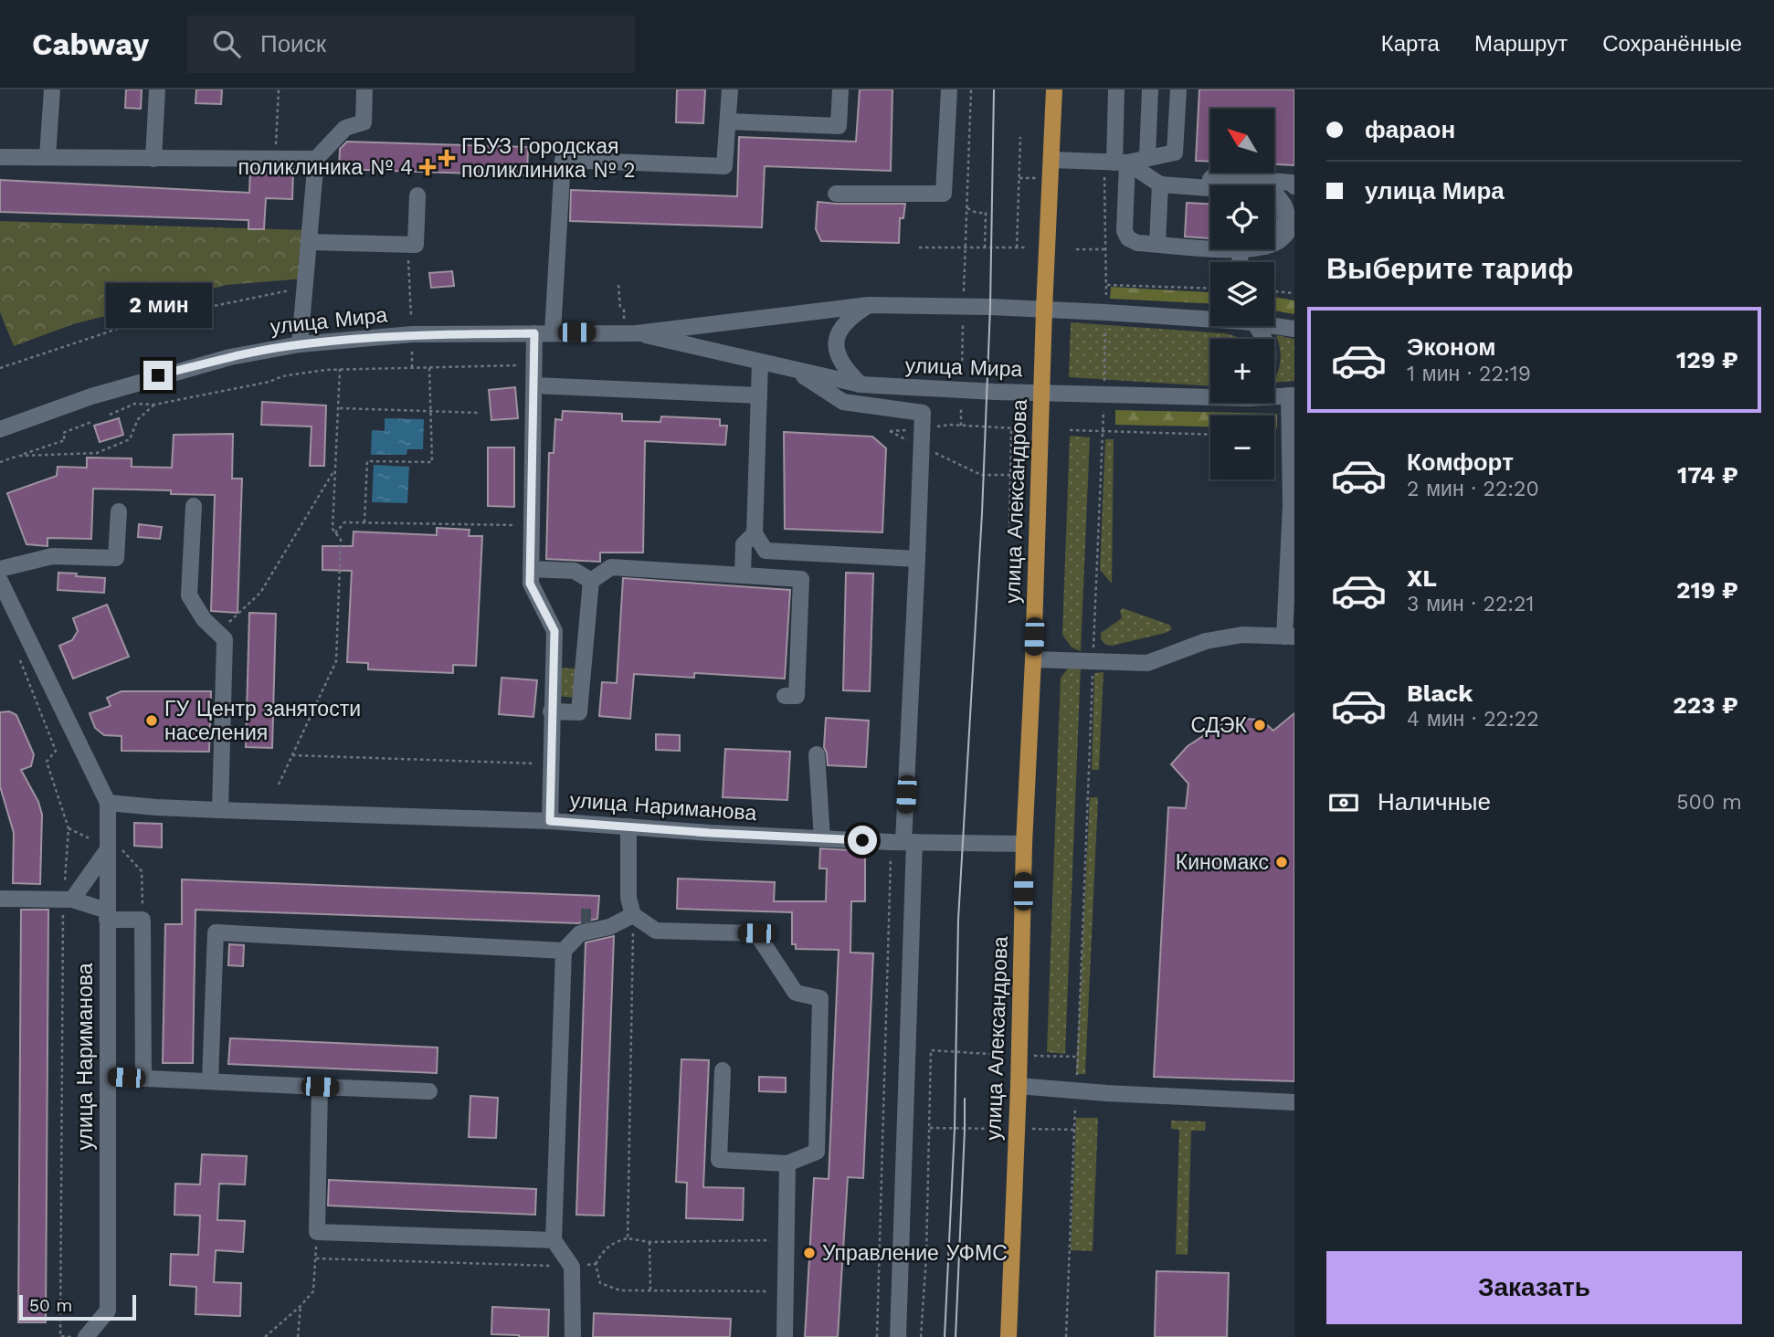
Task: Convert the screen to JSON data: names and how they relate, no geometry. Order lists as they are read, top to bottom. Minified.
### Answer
{"streets":{"main road":["улица Александрова"],"street":["улица Мира","улица Нариманова"]},"crossings":[["улица Мира","улица Александрова"],["улица Александрова","улица Нариманова"]],"places":{"health":["ГБУЗ Городская поликлиника № 2","поликлиника № 4"],"other":["ГУ Центр занятости населения","СДЭК","Киномакс","Управление УФМС"]},"scale_bar":"50 m","north":"top left","page":{"header":"Cabway","search":"Поиск","nav":["Карта","Маршрут","Сохранённые"],"banner":["фараон","улица Мира"],"map_buttons":["+","−"],"heading":"Выберите тариф","bubble":"2 мин","list":[{"name":"Эконом","note":"1 мин · 22:19","value":"129 ₽"},{"name":"Комфорт","note":"2 мин · 22:20","value":"174 ₽"},{"name":"XL","note":"3 мин · 22:21","value":"219 ₽"},{"name":"Black","note":"4 мин · 22:22","value":"223 ₽"}],"pay":["Наличные","500 m"],"buttons":"Заказать","scale":"50 m"}}
